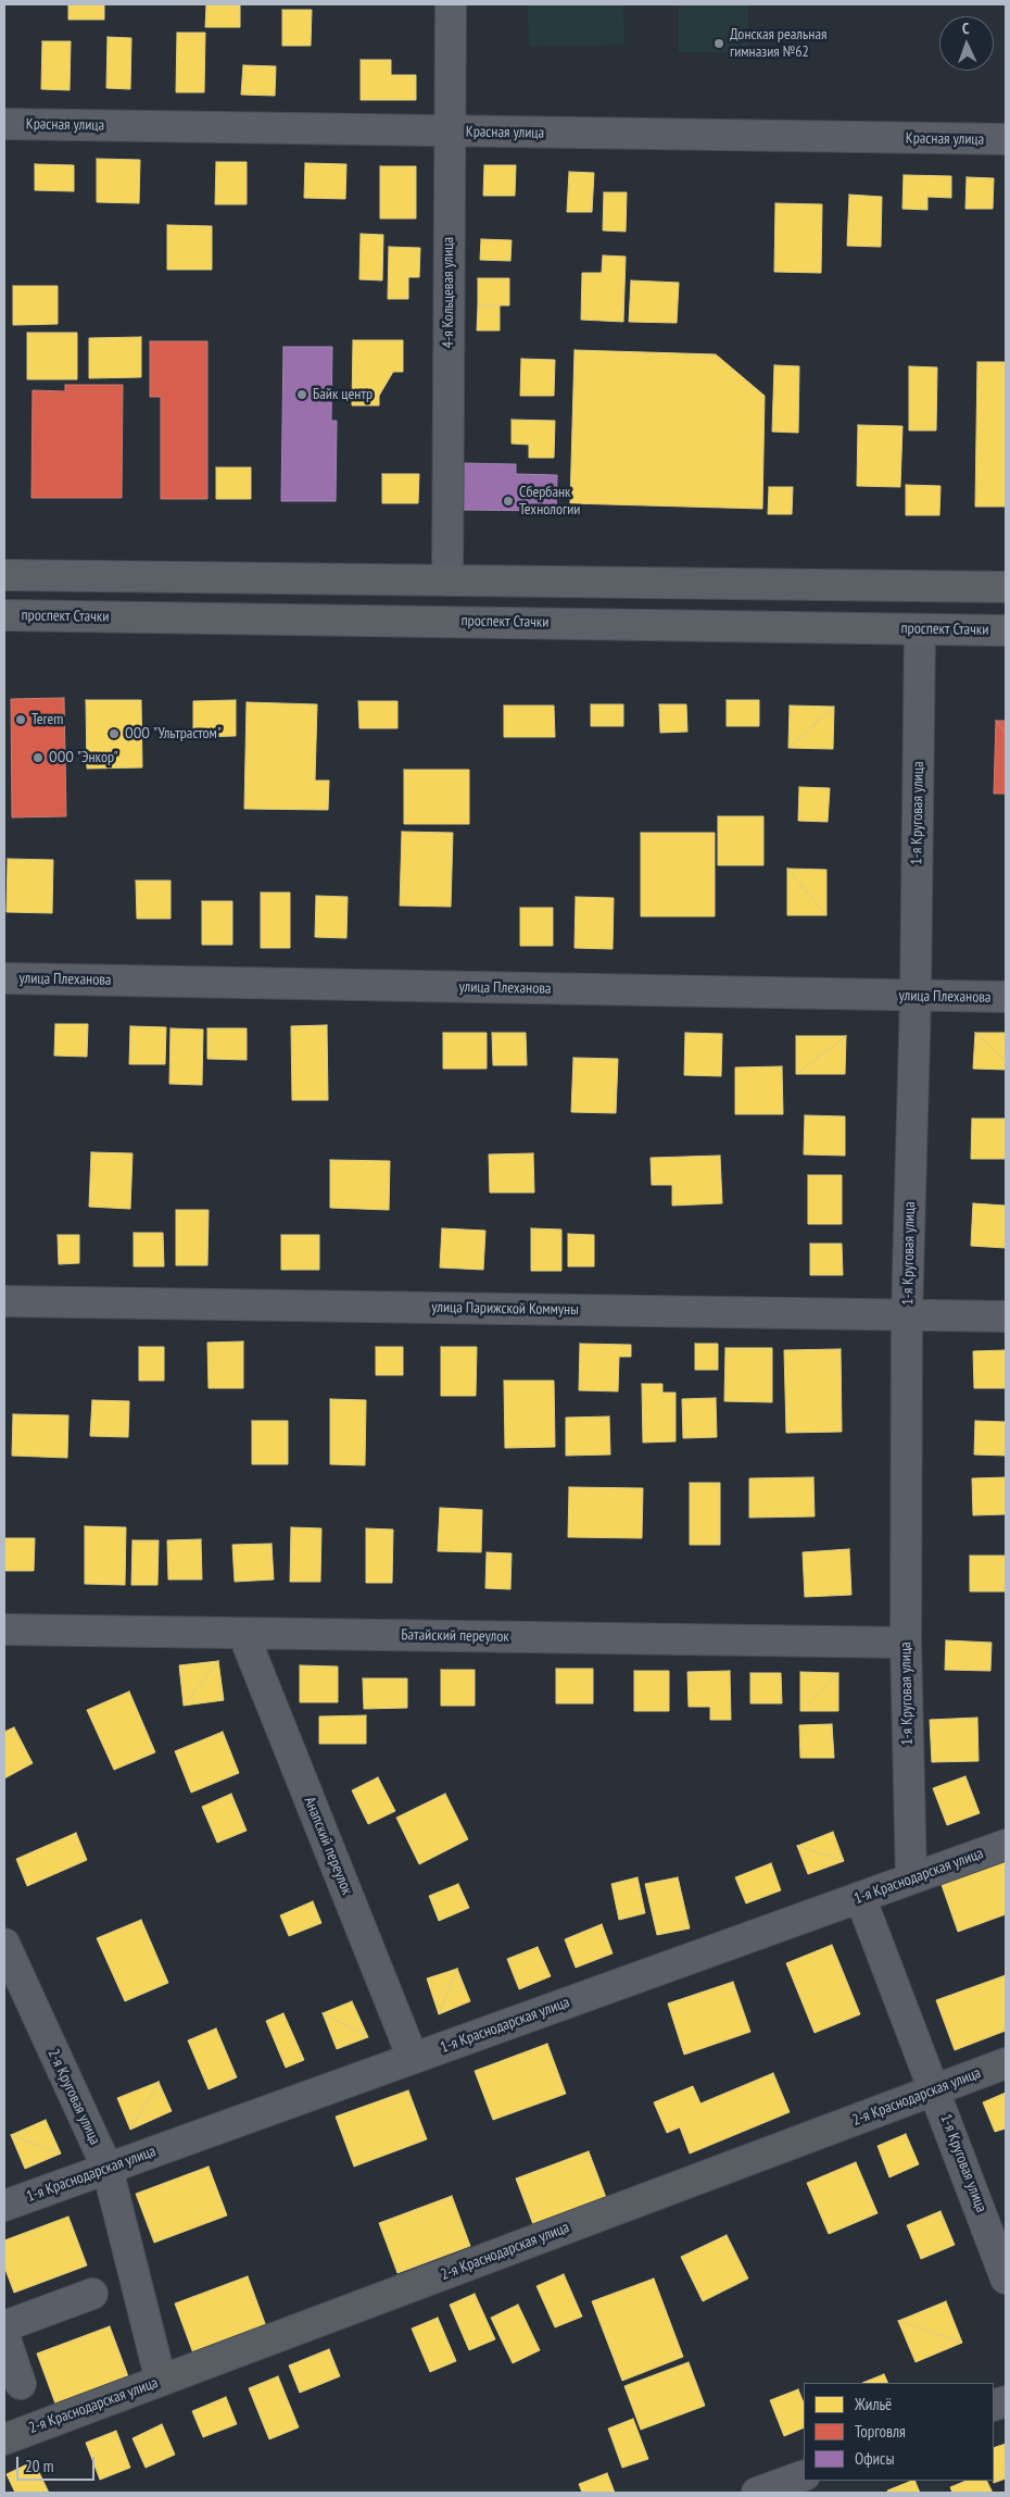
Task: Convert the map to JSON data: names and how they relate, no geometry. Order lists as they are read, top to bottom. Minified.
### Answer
{"streets":{"main road":["проспект Стачки"],"street":["Красная улица","4-я Кольцевая улица","1-я Круговая улица","улица Плеханова","улица Парижской Коммуны","Батайский переулок","Анапский переулок","1-я Краснодарская улица","2-я Круговая улица","2-я Краснодарская улица"]},"crossings":[["Красная улица","4-я Кольцевая улица"],["проспект Стачки","1-я Круговая улица"],["1-я Круговая улица","улица Плеханова"],["1-я Круговая улица","улица Парижской Коммуны"],["1-я Круговая улица","Батайский переулок"],["1-я Круговая улица","1-я Краснодарская улица"],["1-я Круговая улица","2-я Краснодарская улица"],["Батайский переулок","Анапский переулок"],["Анапский переулок","1-я Краснодарская улица"],["1-я Краснодарская улица","2-я Круговая улица"],["2-я Круговая улица","2-я Краснодарская улица"]],"places":["Донская реальная гимназия №62","Байк центр","Сбербанк Технологии","Terem","ООО \"Ультрастом\"","ООО \"Энкор\""],"legend":["Жильё","Торговля","Офисы"],"scale_bar":"20 m","north":"top"}
